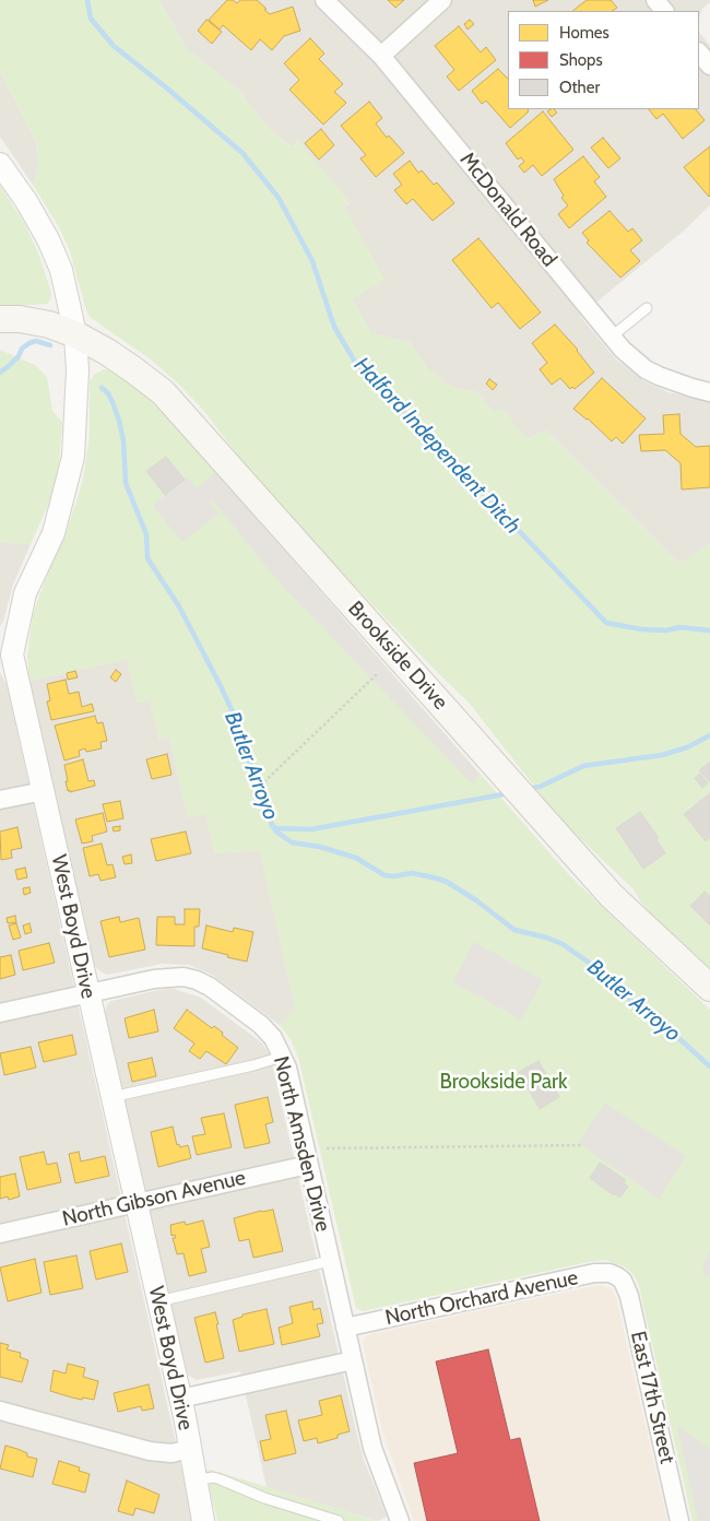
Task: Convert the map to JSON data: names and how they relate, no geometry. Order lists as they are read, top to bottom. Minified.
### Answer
{"streets":{"main road":["Brookside Drive"],"street":["McDonald Road","West Boyd Drive","North Amsden Drive","North Gibson Avenue","North Orchard Avenue","East 17th Street"]},"crossings":[["Brookside Drive","West Boyd Drive"],["West Boyd Drive","North Amsden Drive"],["West Boyd Drive","North Gibson Avenue"],["North Amsden Drive","North Gibson Avenue"],["North Amsden Drive","North Orchard Avenue"],["North Orchard Avenue","East 17th Street"]],"water":["Halford Independent Ditch","Butler Arroyo"],"parks":["Brookside Park"],"legend":["Homes","Shops","Other"]}
